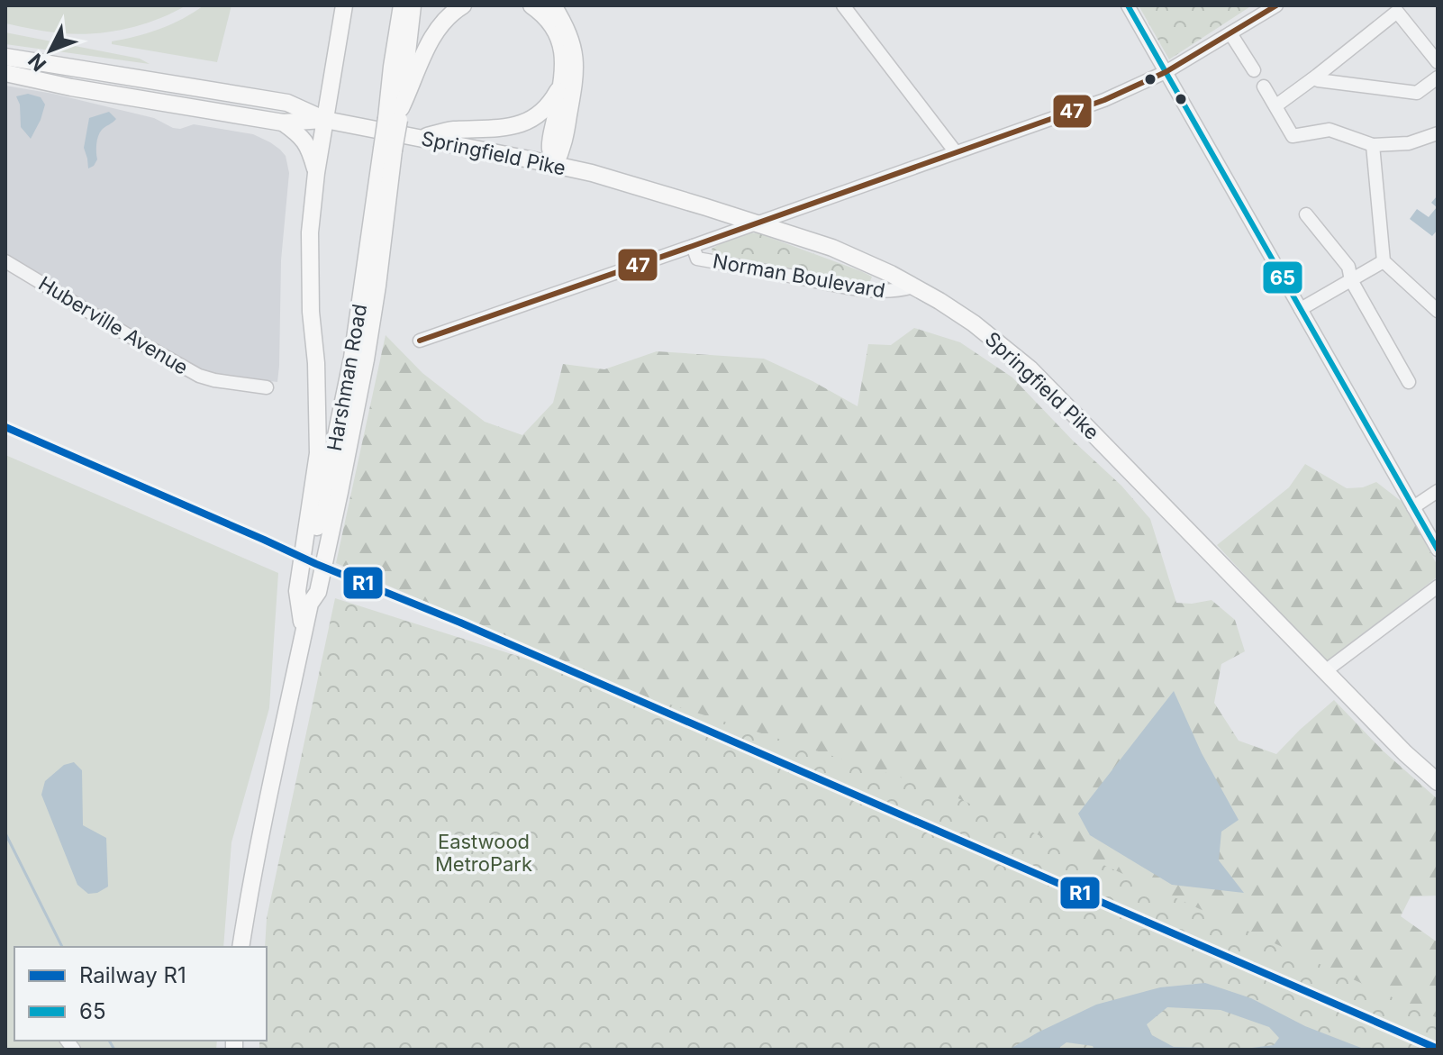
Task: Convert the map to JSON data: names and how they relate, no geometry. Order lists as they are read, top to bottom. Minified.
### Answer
{"streets":{"main road":["Springfield Pike","Harshman Road"],"street":["Norman Boulevard","Huberville Avenue"]},"crossings":[["Springfield Pike","Norman Boulevard"]],"parks":["Eastwood MetroPark"],"lines":["transit line 65","transit line 47","rail line R1"],"legend":["Railway R1","65"],"north":"bottom left"}
